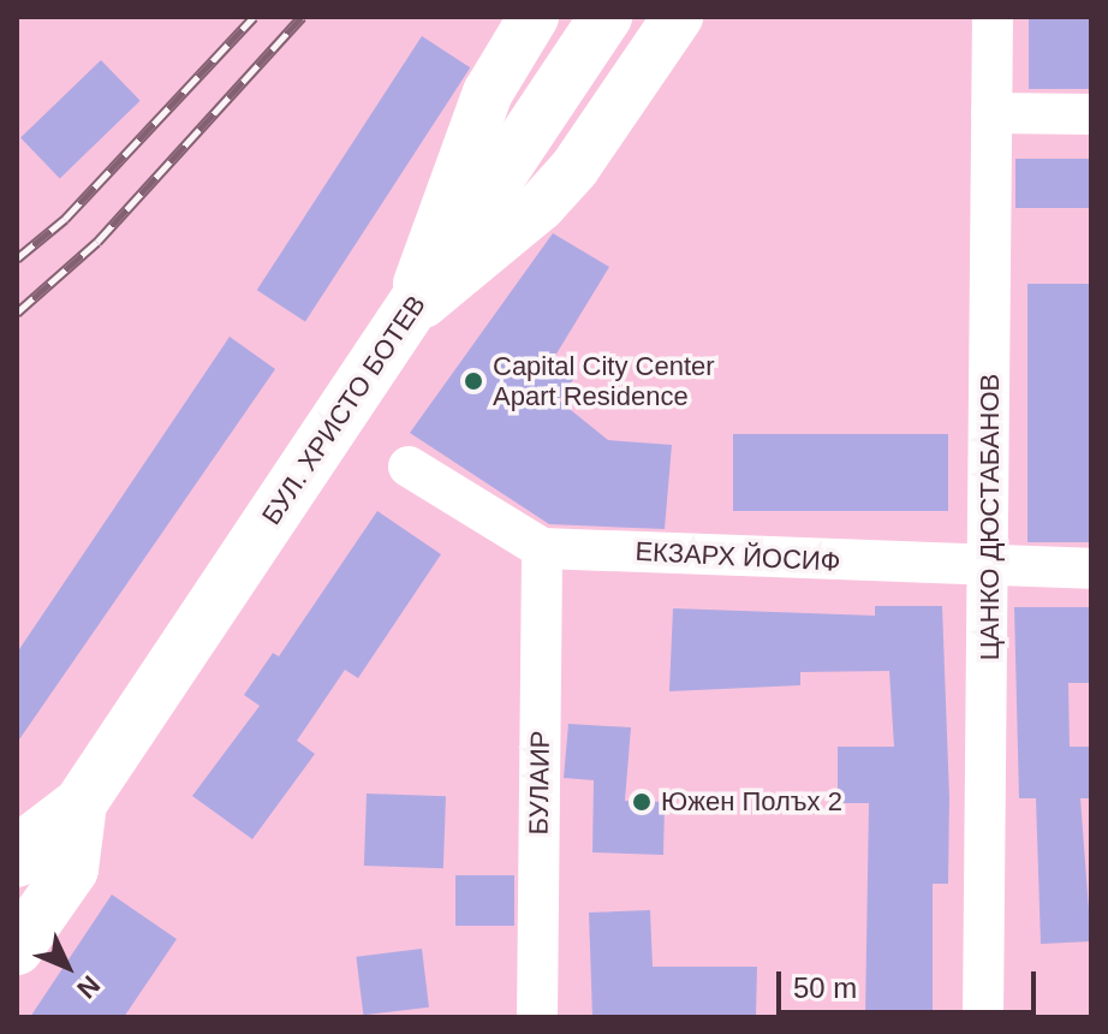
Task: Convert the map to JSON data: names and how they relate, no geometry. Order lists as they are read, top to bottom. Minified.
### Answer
{"streets":{"main road":["БУЛ. ХРИСТО БОТЕВ"],"street":["ЦАНКО ДЮСТАБАНОВ","ЕКЗАРХ ЙОСИФ","БУЛАИР"]},"crossings":[["ЦАНКО ДЮСТАБАНОВ","ЕКЗАРХ ЙОСИФ"],["ЕКЗАРХ ЙОСИФ","БУЛАИР"]],"places":["Capital City Center Apart Residence","Южен Полъх 2"],"scale_bar":"50 m","north":"bottom right"}
